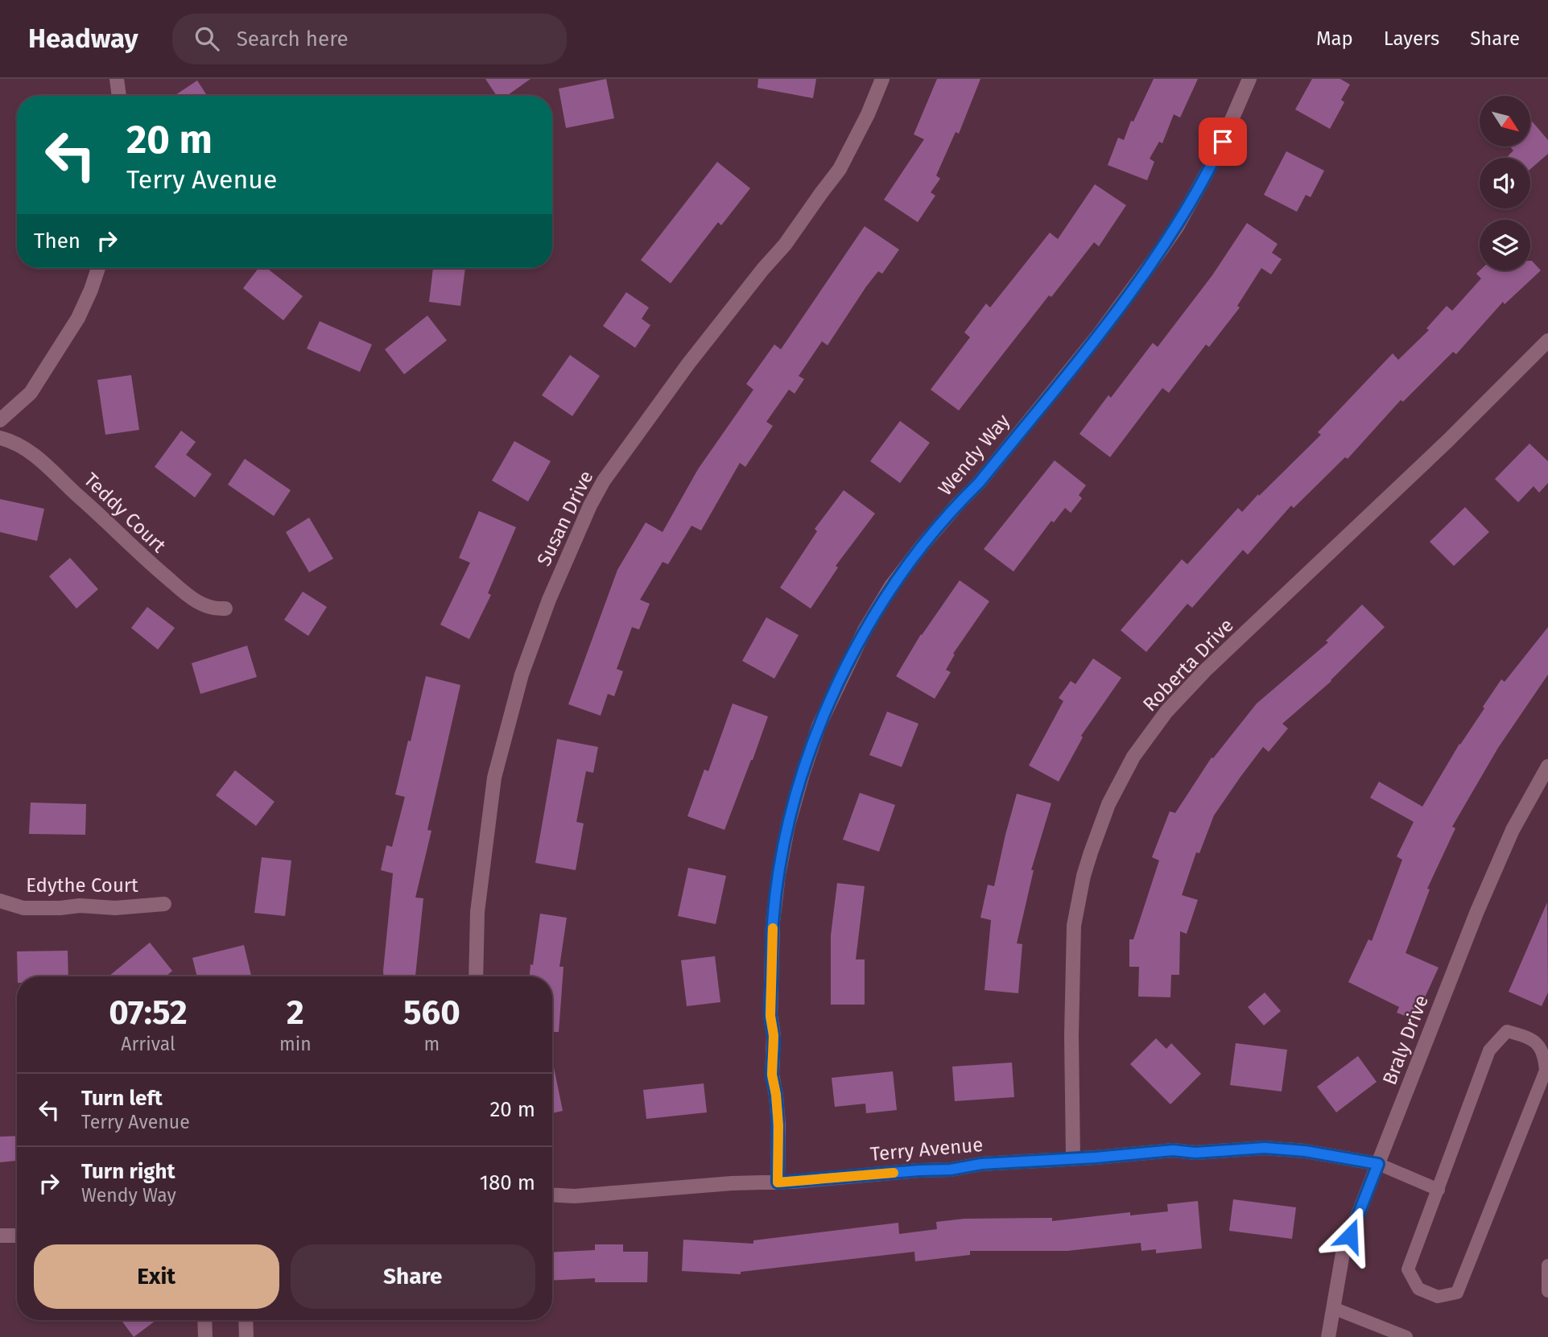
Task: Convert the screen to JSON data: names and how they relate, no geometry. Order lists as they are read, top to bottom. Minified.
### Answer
{"streets":{"street":["Wendy Way","Teddy Court","Susan Drive","Roberta Drive","Edythe Court","Braly Drive","Terry Avenue"]},"crossings":[["Wendy Way","Terry Avenue"],["Roberta Drive","Terry Avenue"],["Braly Drive","Terry Avenue"]],"north":"bottom right","page":{"header":"Headway","search":"Search here","nav":["Map","Layers","Share"],"turn":["20 m","Terry Avenue"],"then":"Then","eta":["07:52","Arrival","2","min","560","m"],"list":[{"name":"Turn left","note":"Terry Avenue","value":"20 m"},{"name":"Turn right","note":"Wendy Way","value":"180 m"}],"buttons":["Exit","Share"]}}
